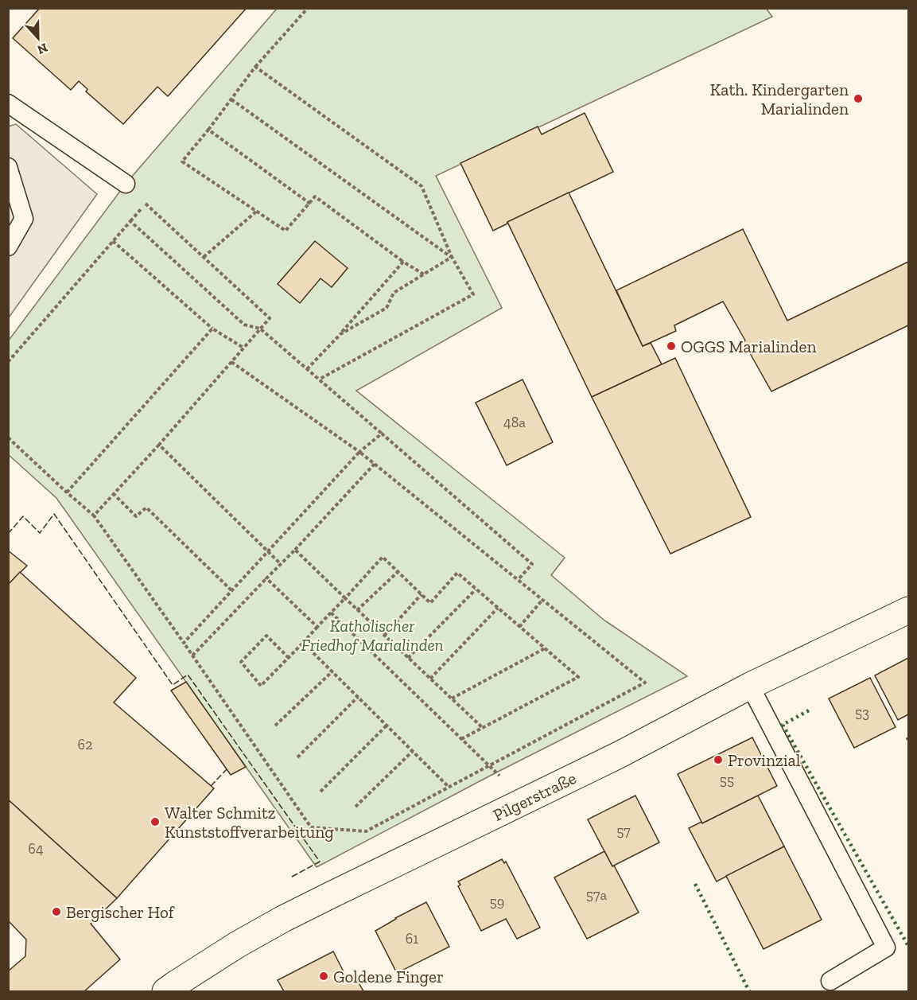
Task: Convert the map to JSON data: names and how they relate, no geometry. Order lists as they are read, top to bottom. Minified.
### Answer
{"streets":{"main road":["Pilgerstraße"]},"parks":["Katholischer Friedhof Marialinden"],"places":["Kath. Kindergarten Marialinden","OGGS Marialinden","Provinzial","Walter Schmitz Kunststoffverarbeitung","Bergischer Hof","Goldene Finger"],"house_numbers":["48a","53","62","55","57","64","57a","59","61"],"north":"bottom"}
